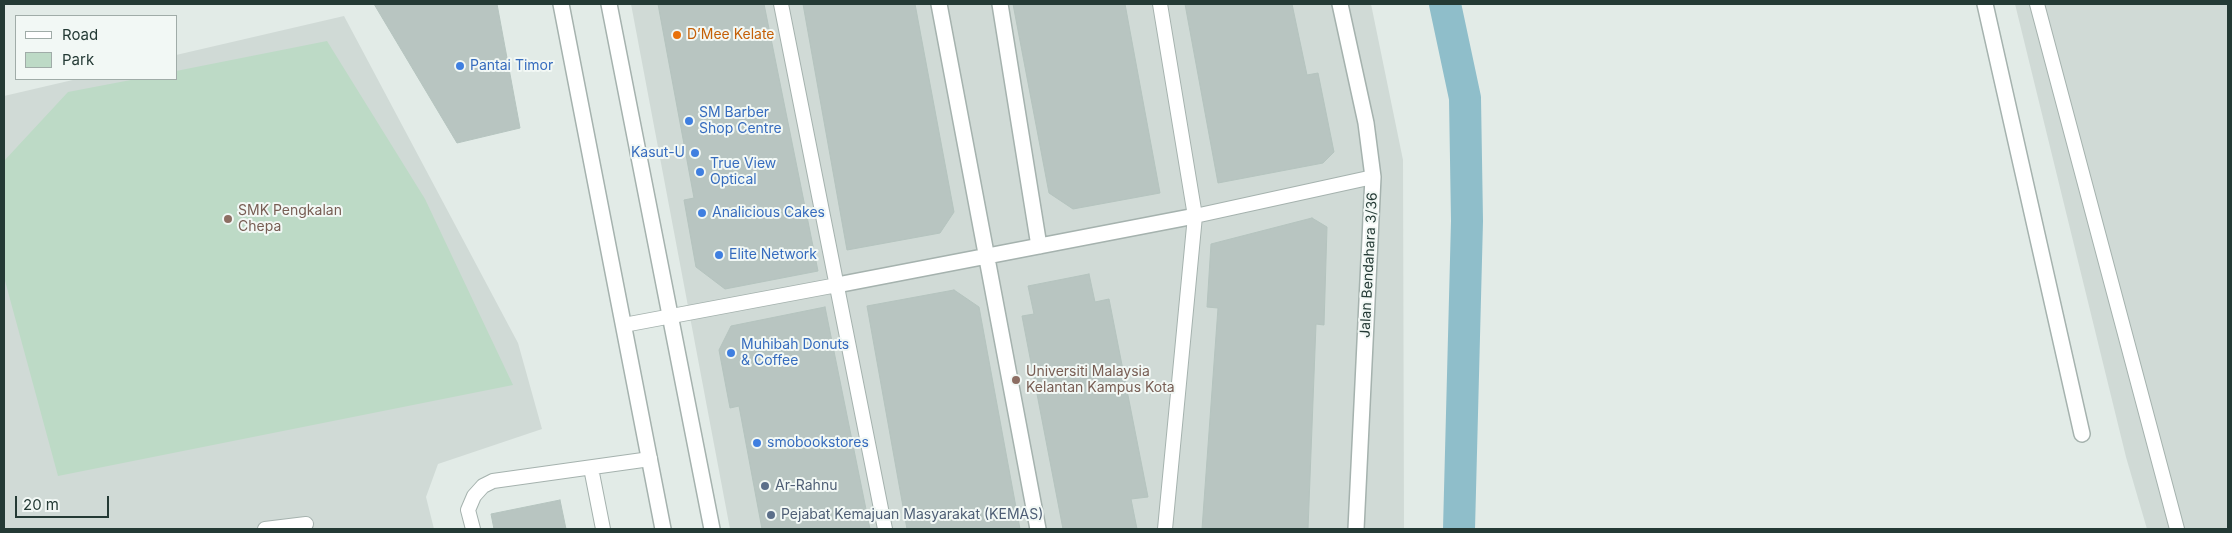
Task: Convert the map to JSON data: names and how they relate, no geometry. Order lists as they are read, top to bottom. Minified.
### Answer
{"streets":{"street":["Jalan Bendahara 3/36"]},"places":["D’Mee Kelate","Pantai Timor","SM Barber Shop Centre","Kasut-U","True View Optical","Analicious Cakes","SMK Pengkalan Chepa","Elite Network","Muhibah Donuts & Coffee","Universiti Malaysia Kelantan Kampus Kota","smobookstores","Ar-Rahnu","Pejabat Kemajuan Masyarakat (KEMAS)"],"legend":["Road","Park"],"scale_bar":"20 m"}
